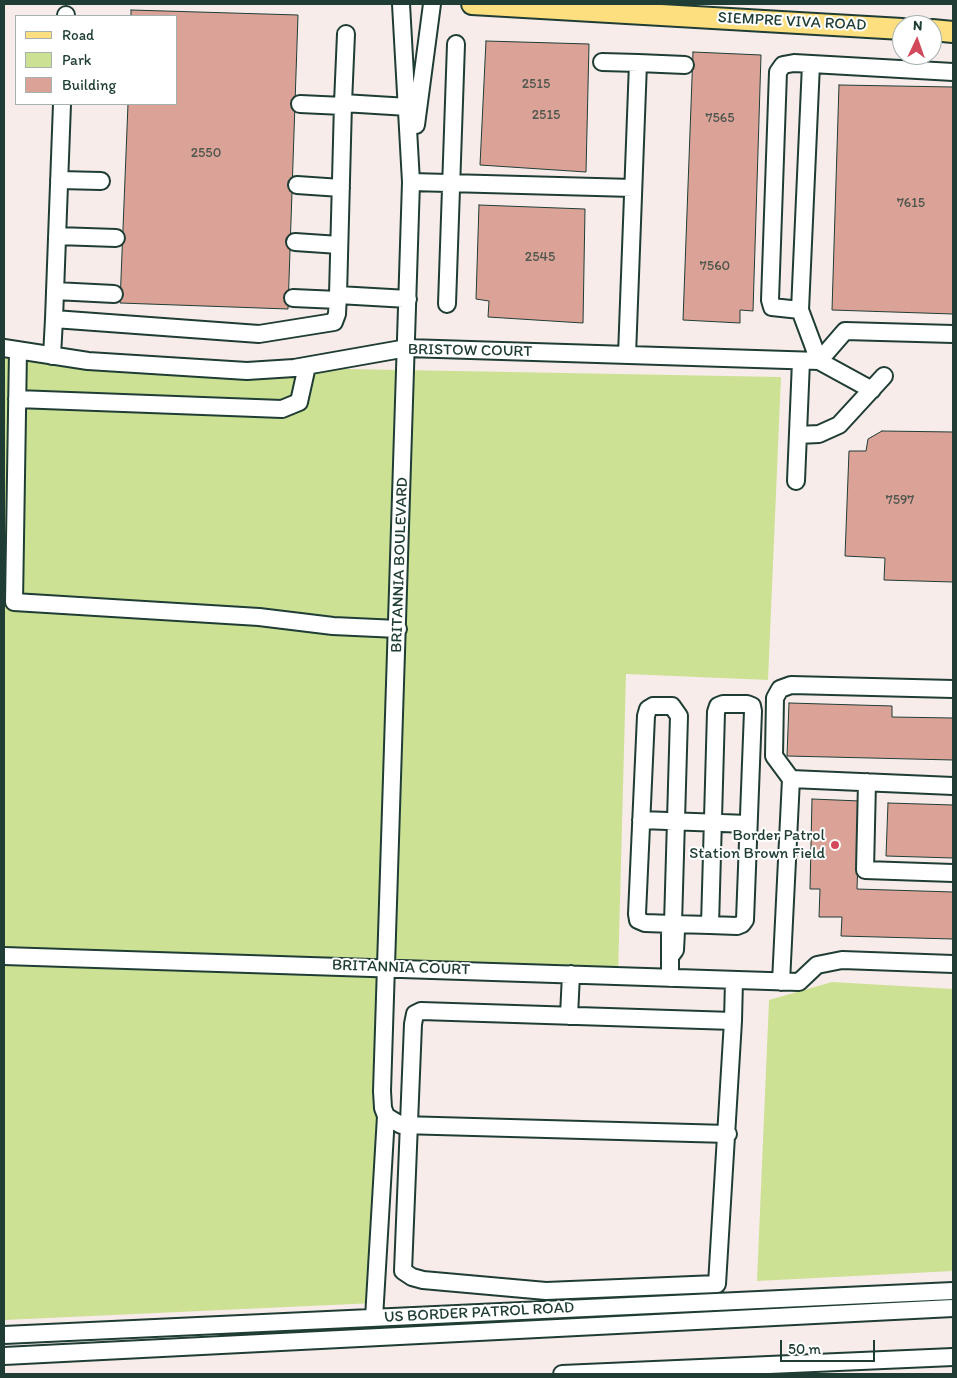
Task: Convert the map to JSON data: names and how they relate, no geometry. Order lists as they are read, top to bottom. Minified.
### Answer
{"streets":{"main road":["SIEMPRE VIVA ROAD"],"street":["BRISTOW COURT","BRITANNIA BOULEVARD","BRITANNIA COURT","US BORDER PATROL ROAD"]},"crossings":[["BRISTOW COURT","BRITANNIA BOULEVARD"],["BRITANNIA BOULEVARD","BRITANNIA COURT"],["BRITANNIA BOULEVARD","US BORDER PATROL ROAD"]],"places":["Border Patrol Station Brown Field"],"house_numbers":["2515","2515","7565","2550","7615","2545","7560","7597"],"legend":["Road","Park","Building"],"scale_bar":"50 m","north":"top"}
